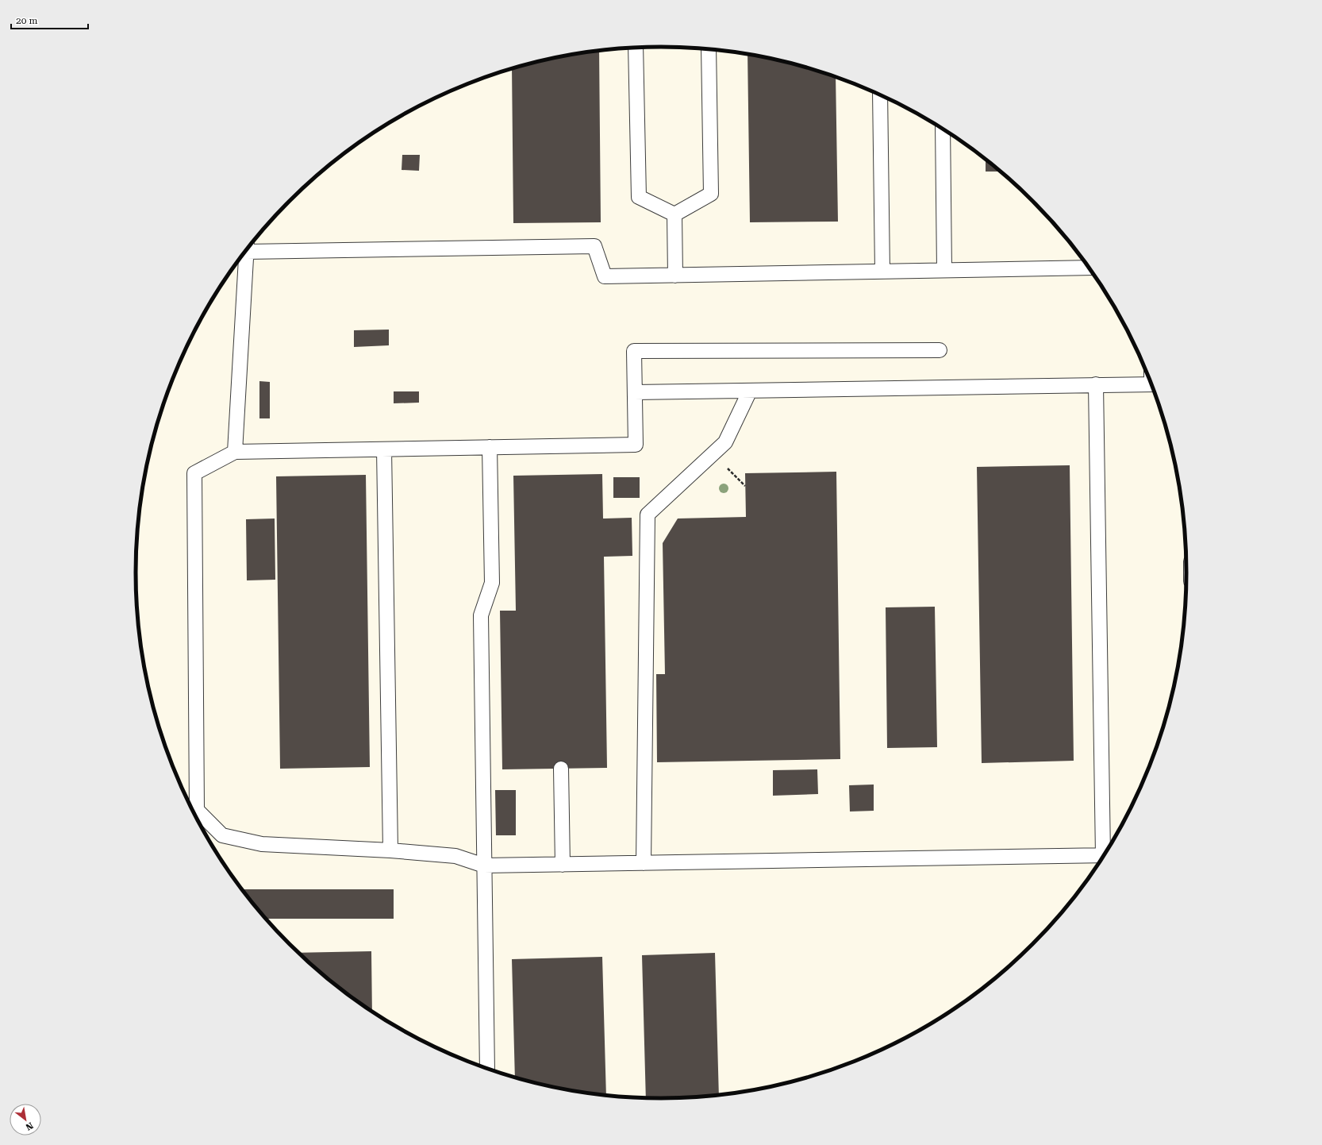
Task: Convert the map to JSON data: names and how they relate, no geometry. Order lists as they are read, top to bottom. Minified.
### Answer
{"scale_bar":"20 m","north":"bottom right"}
